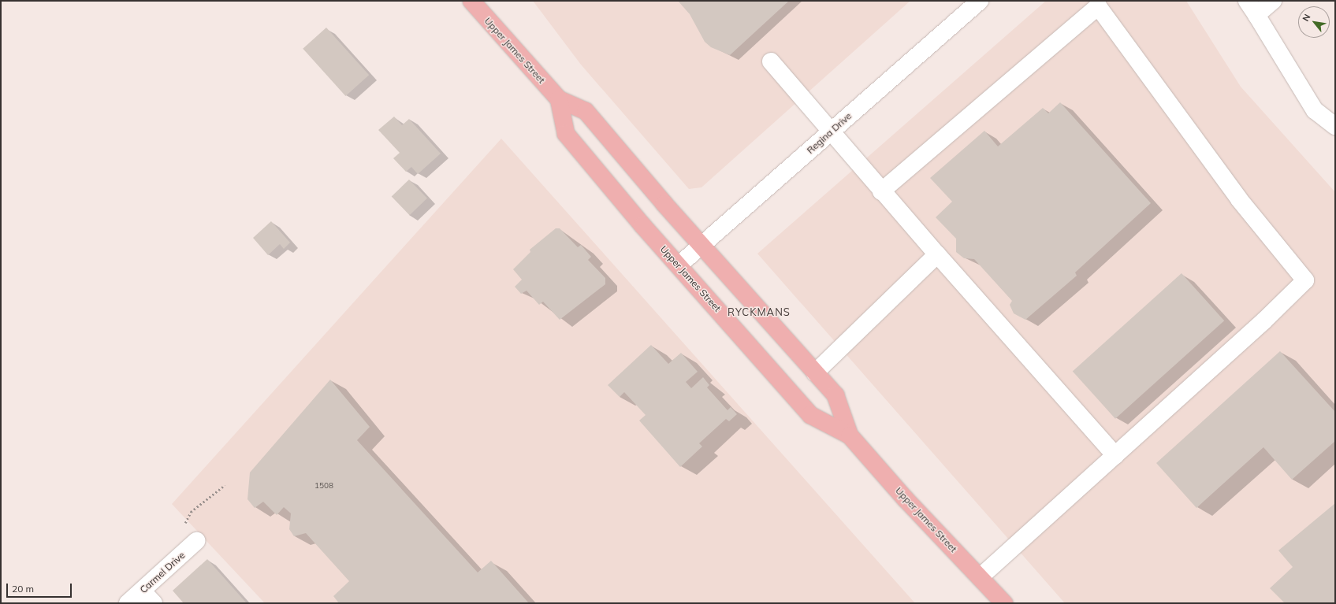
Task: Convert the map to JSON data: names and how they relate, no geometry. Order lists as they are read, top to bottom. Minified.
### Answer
{"streets":{"main road":["Upper James Street"],"street":["Regina Drive","Carmel Drive"]},"crossings":[["Upper James Street","Regina Drive"]],"districts":["RYCKMANS"],"house_numbers":["1508"],"scale_bar":"20 m","north":"top left"}
